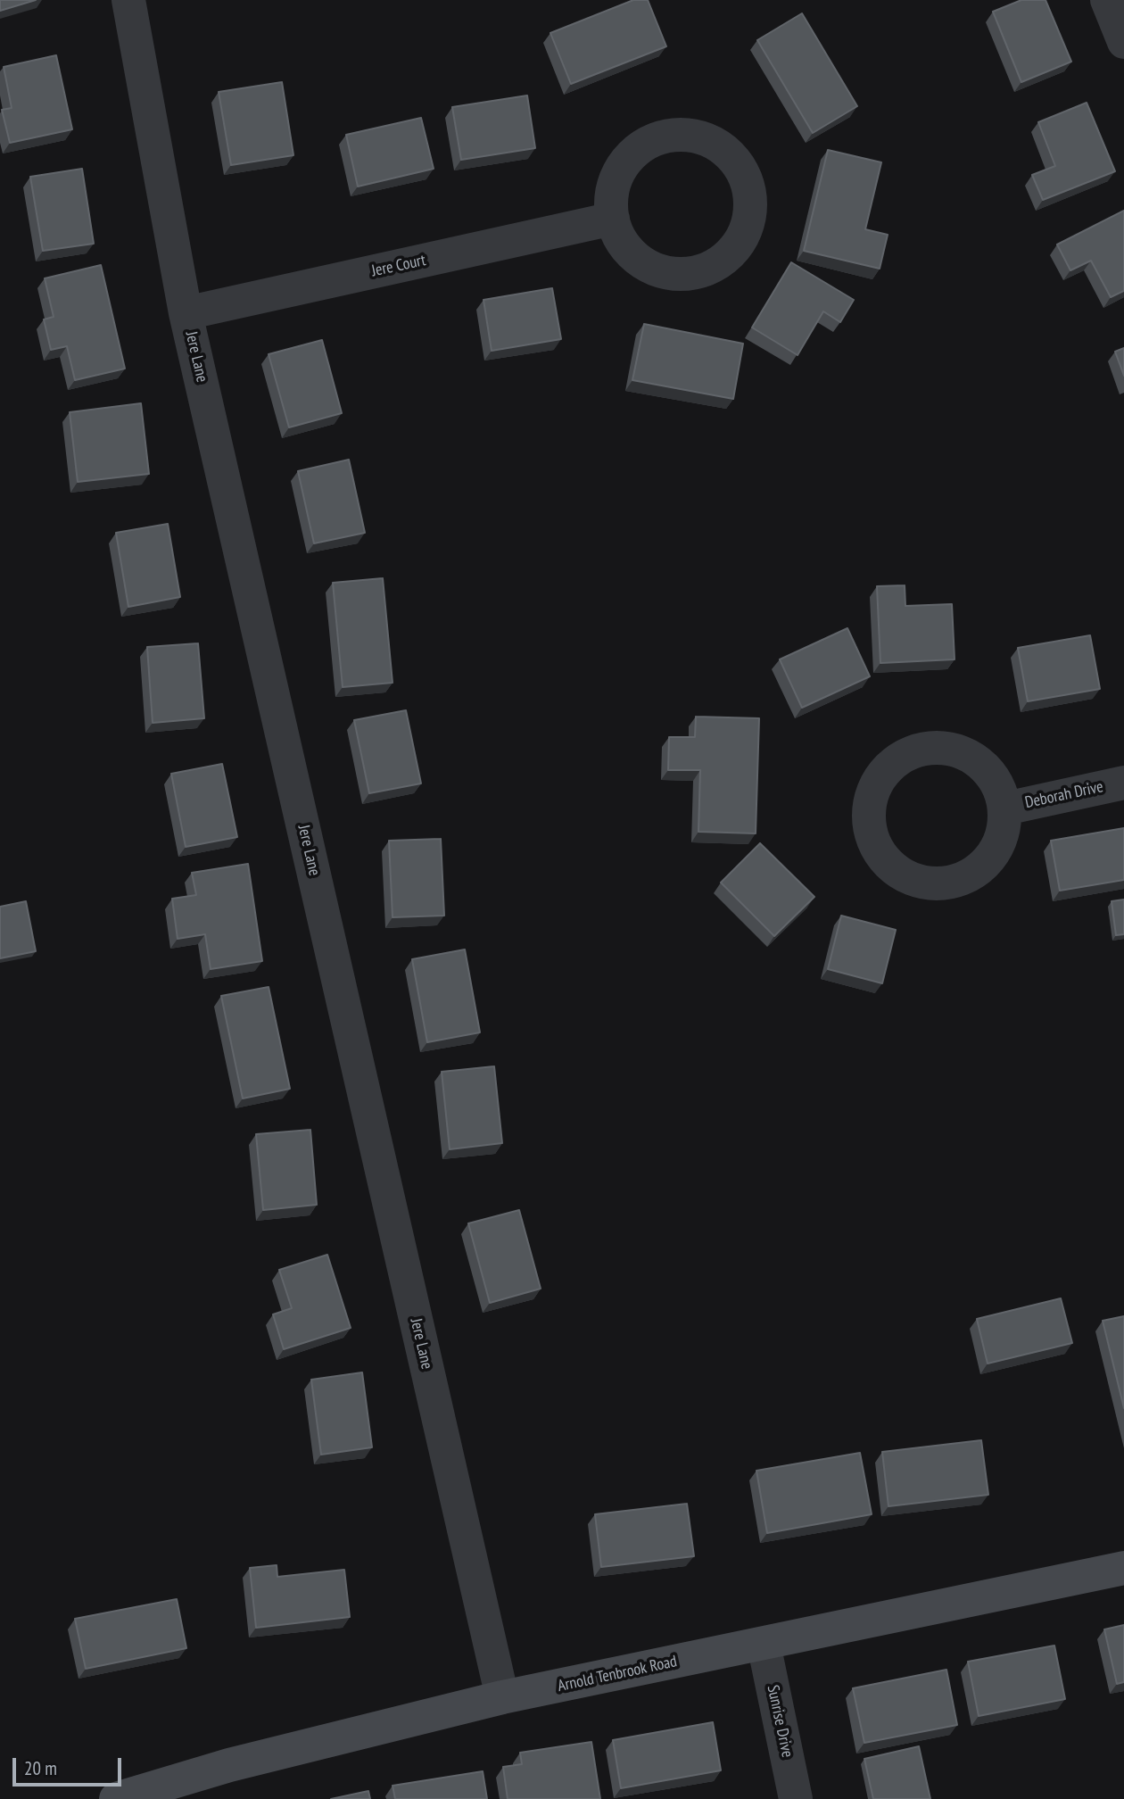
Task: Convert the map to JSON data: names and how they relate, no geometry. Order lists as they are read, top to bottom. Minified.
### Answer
{"streets":{"street":["Jere Court","Jere Lane","Deborah Drive","Arnold Tenbrook Road","Sunrise Drive"]},"crossings":[["Jere Court","Jere Lane"],["Jere Lane","Arnold Tenbrook Road"],["Arnold Tenbrook Road","Sunrise Drive"]],"scale_bar":"20 m"}
